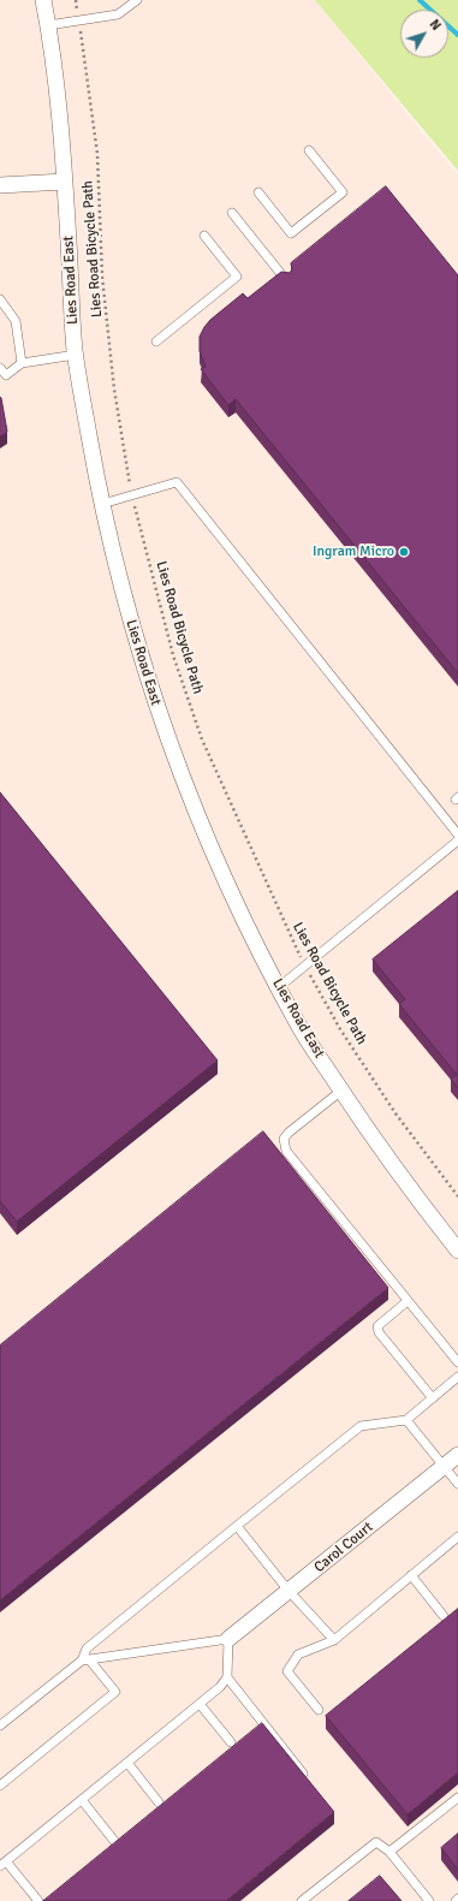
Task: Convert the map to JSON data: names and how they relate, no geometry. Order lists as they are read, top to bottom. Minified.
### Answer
{"streets":{"street":["Lies Road East","Carol Court"],"path":["Lies Road Bicycle Path"]},"places":["Ingram Micro"],"north":"top right"}
